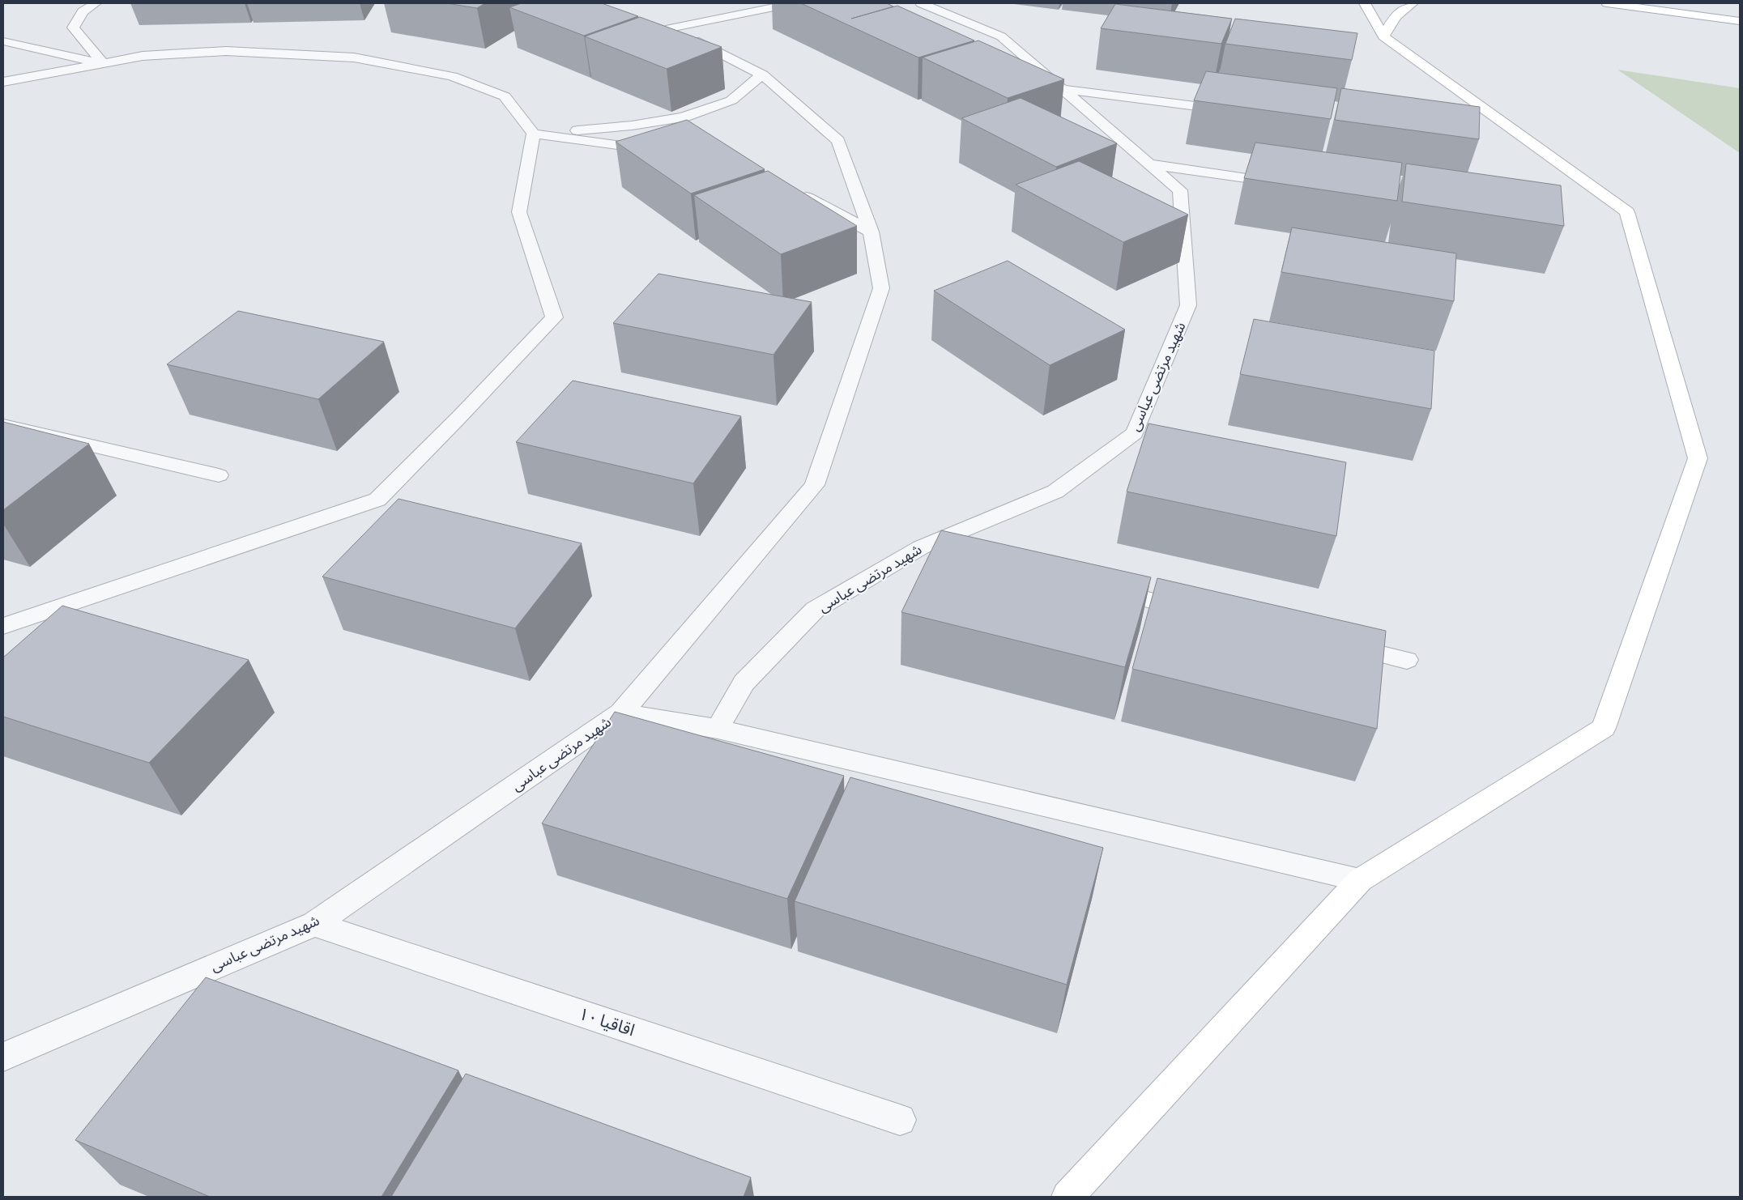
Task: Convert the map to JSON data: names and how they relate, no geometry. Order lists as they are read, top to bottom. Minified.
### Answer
{"streets":{"street":["شهید مرتضی عباسی","اقاقیا ۱۰"]},"crossings":[["شهید مرتضی عباسی","اقاقیا ۱۰"]]}
